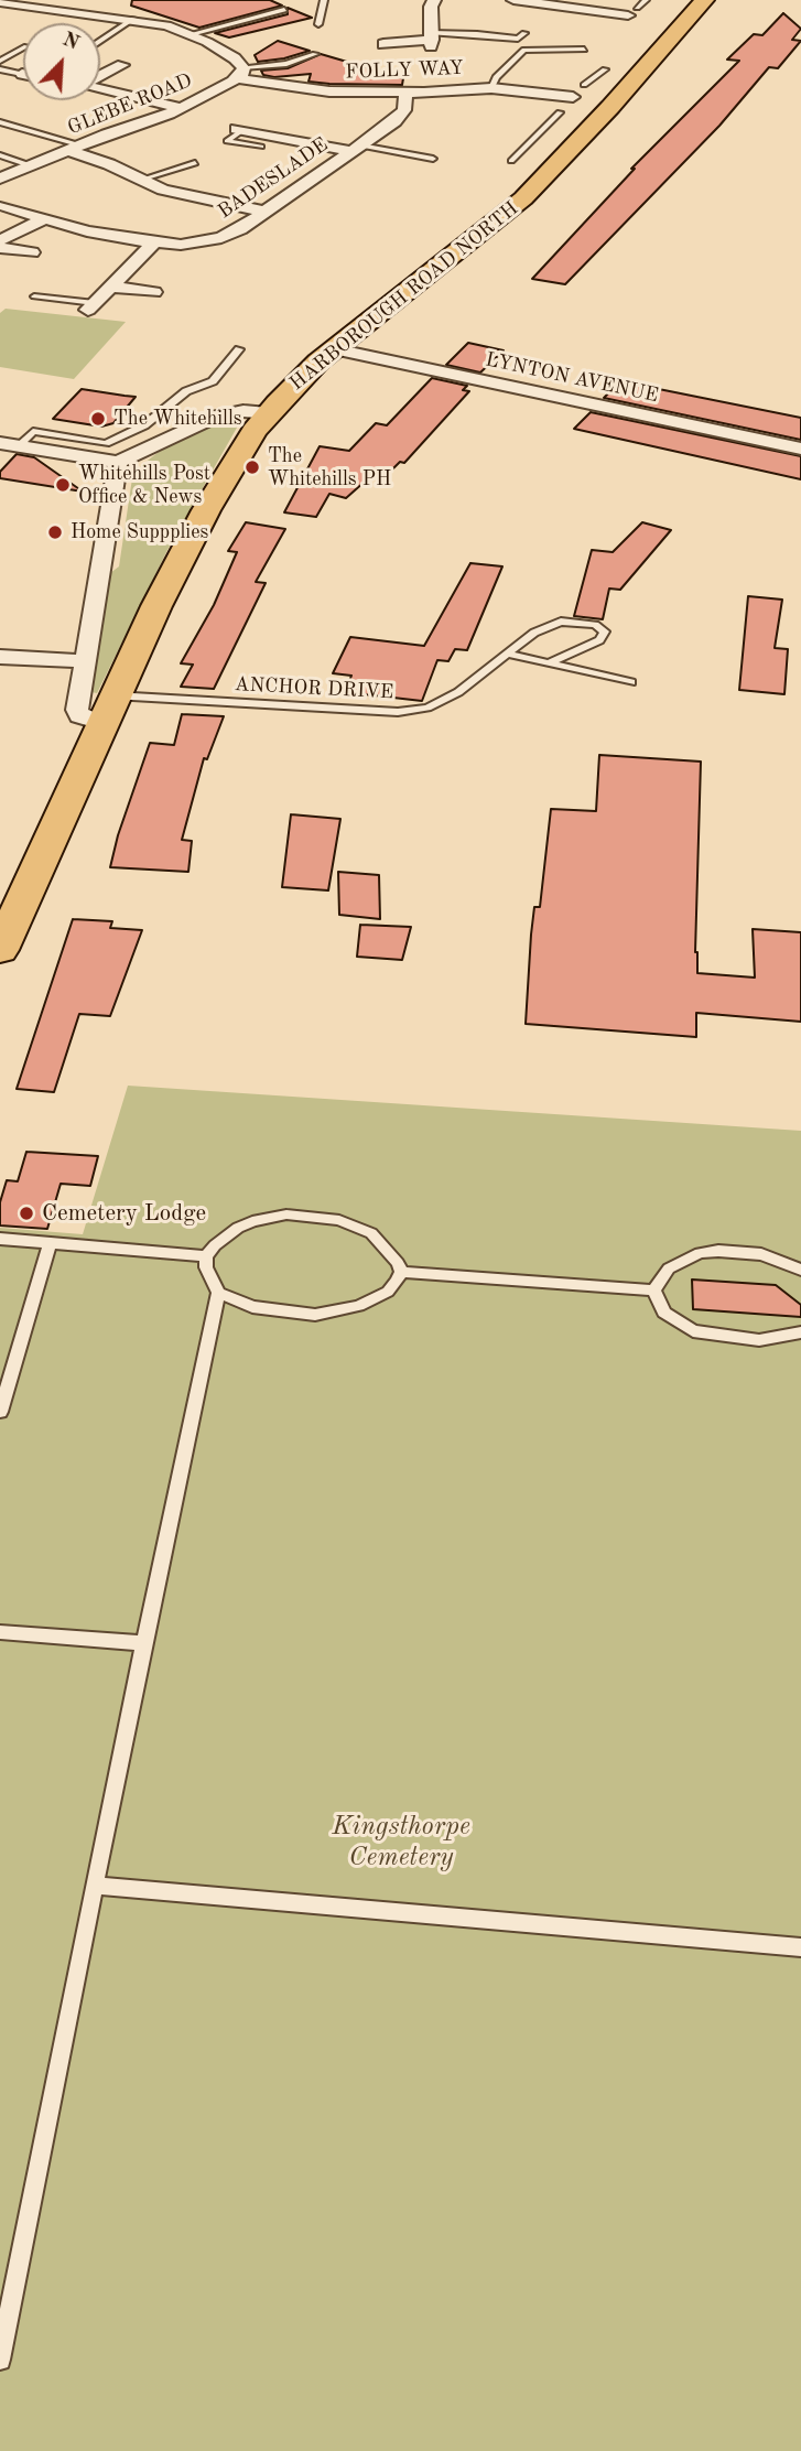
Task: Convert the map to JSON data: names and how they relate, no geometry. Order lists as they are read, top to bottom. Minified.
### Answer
{"streets":{"highway":["HARBOROUGH ROAD NORTH"],"street":["FOLLY WAY","GLEBE ROAD","BADESLADE","LYNTON AVENUE"],"lane":["ANCHOR DRIVE"]},"crossings":[["FOLLY WAY","GLEBE ROAD"],["FOLLY WAY","BADESLADE"],["HARBOROUGH ROAD NORTH","LYNTON AVENUE"],["HARBOROUGH ROAD NORTH","ANCHOR DRIVE"]],"parks":["Kingsthorpe Cemetery"],"places":["The Whitehills","The Whitehills PH","Whitehills Post Office & News","Home Suppplies","Cemetery Lodge"],"north":"top right"}
